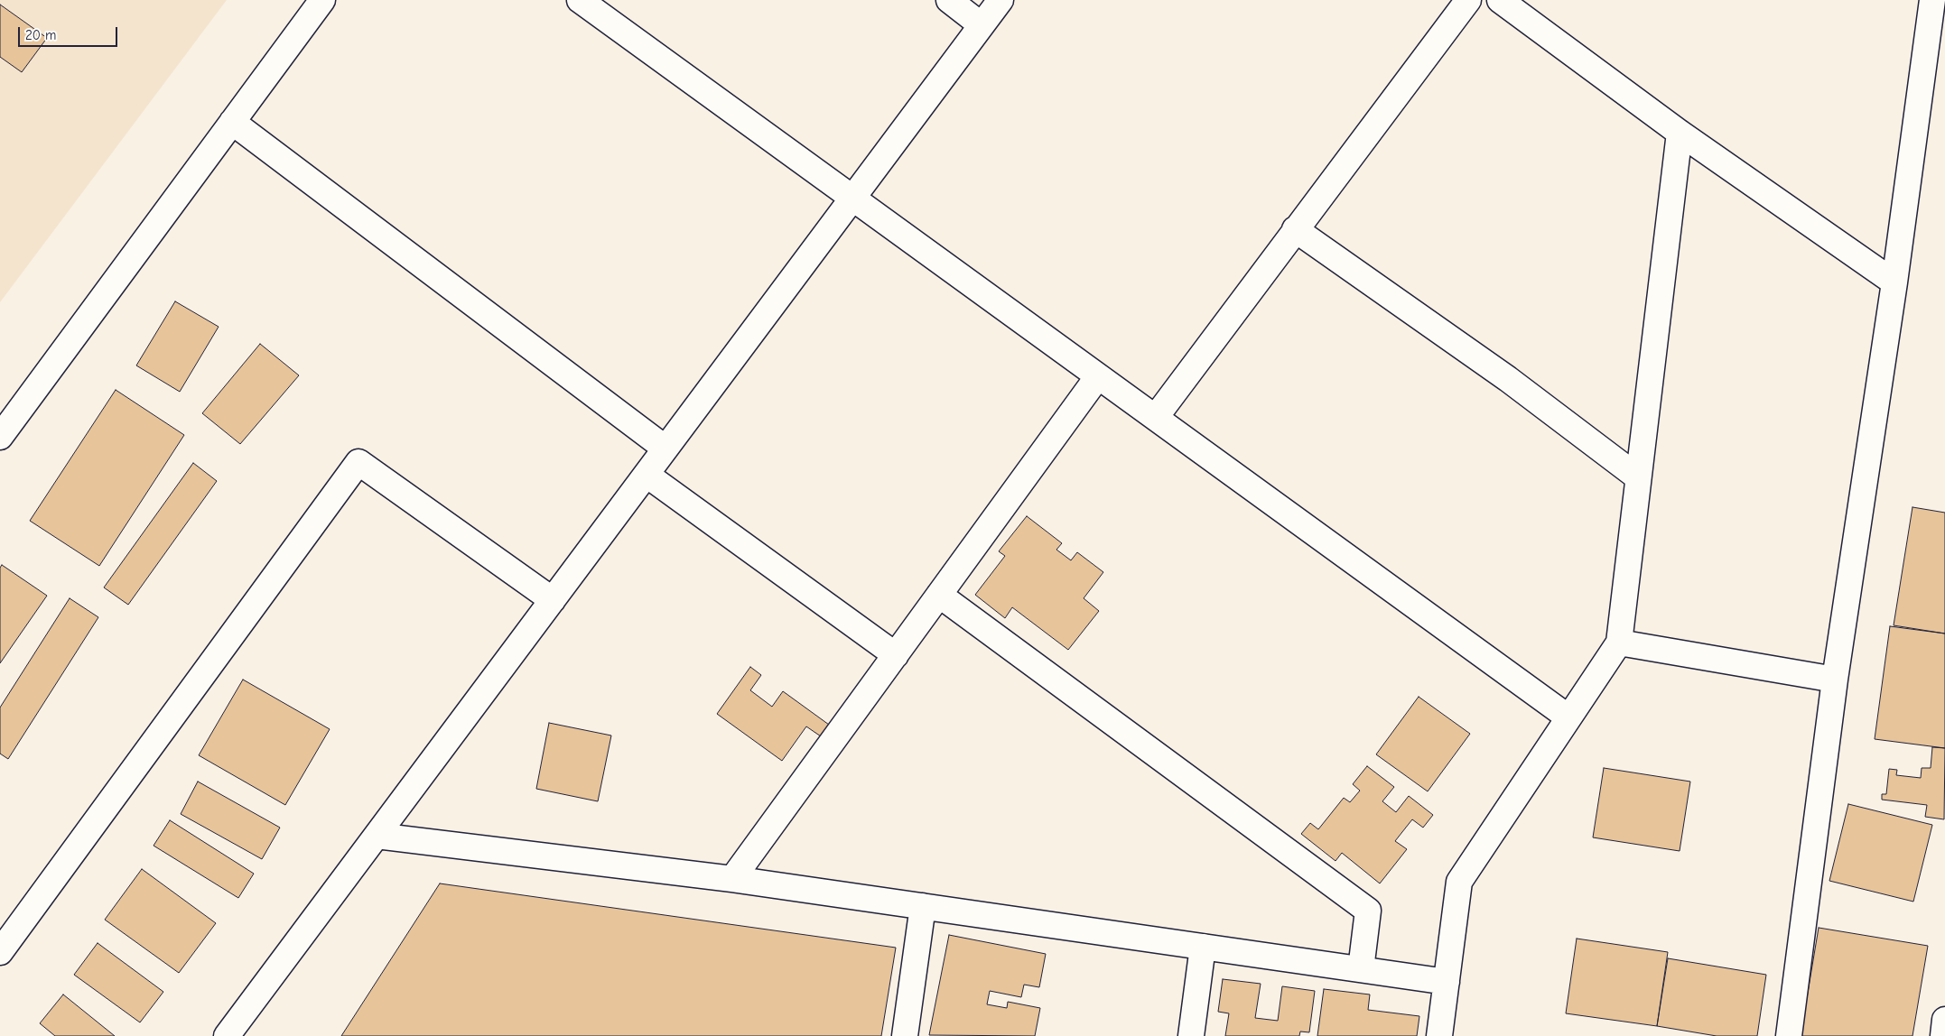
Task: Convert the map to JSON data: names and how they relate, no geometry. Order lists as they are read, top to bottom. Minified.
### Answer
{"scale_bar":"20 m"}
